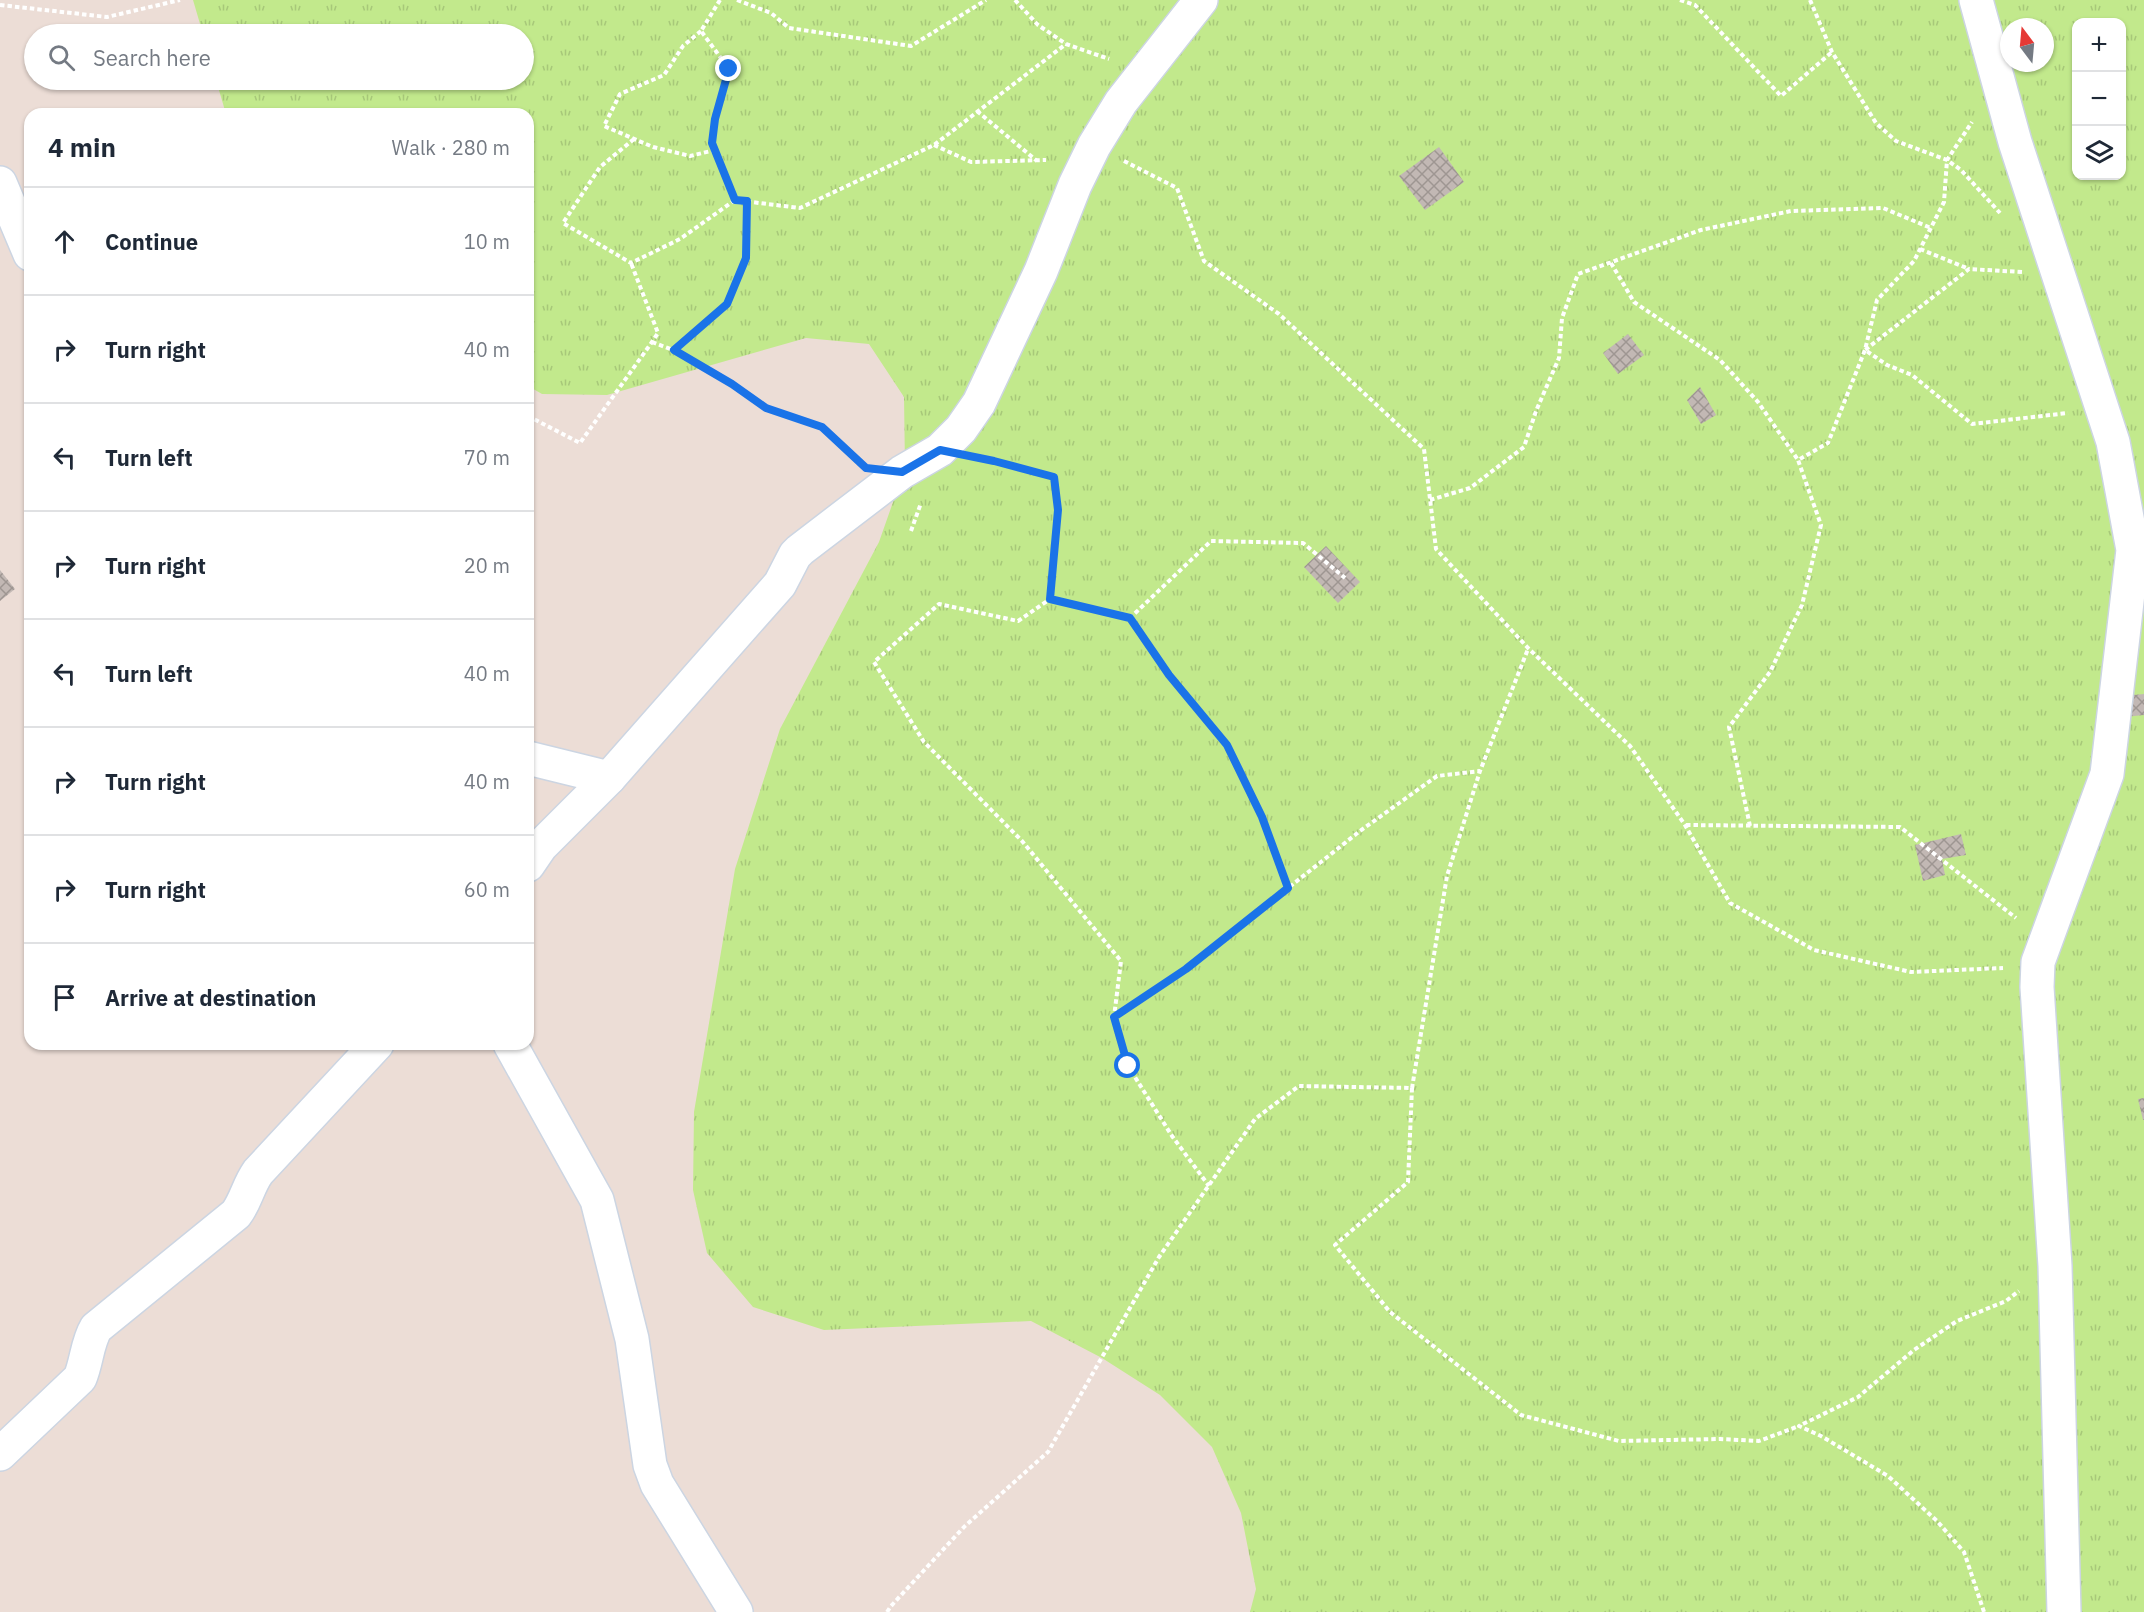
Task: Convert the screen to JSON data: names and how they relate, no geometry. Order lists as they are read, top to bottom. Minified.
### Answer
{"north":"top","page":{"map_buttons":["+","−"],"search":"Search here","heading":["4 min","Walk · 280 m"],"list":[["Continue","10 m"],["Turn right","40 m"],["Turn left","70 m"],["Turn right","20 m"],["Turn left","40 m"],["Turn right","40 m"],["Turn right","60 m"],"Arrive at destination"]}}
